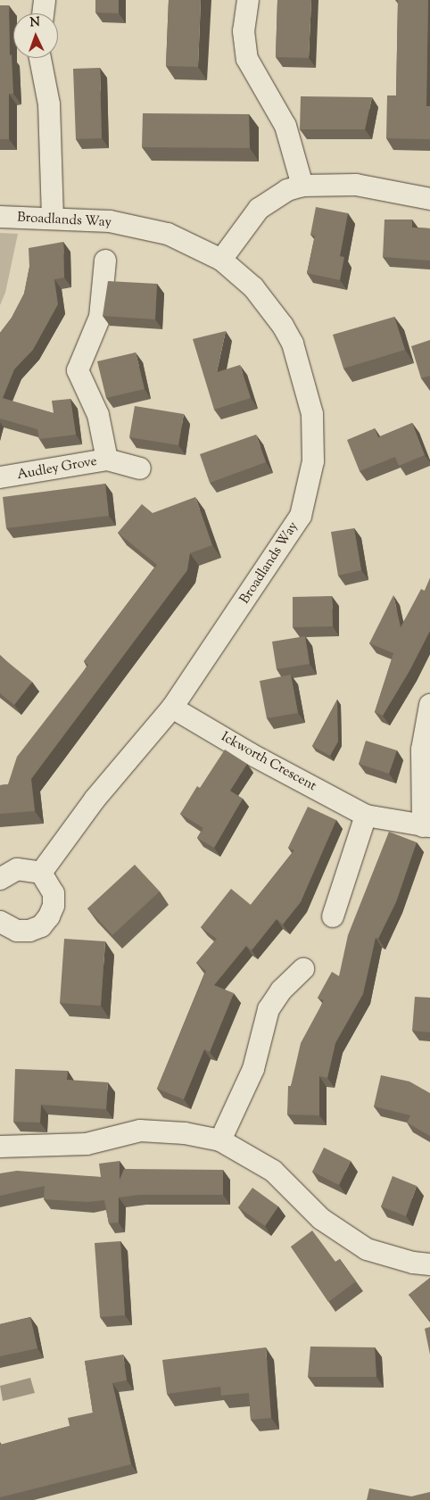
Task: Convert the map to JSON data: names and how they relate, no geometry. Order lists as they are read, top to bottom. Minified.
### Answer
{"streets":{"street":["Broadlands Way","Audley Grove","Ickworth Crescent"]},"crossings":[["Broadlands Way","Ickworth Crescent"]],"north":"top"}
